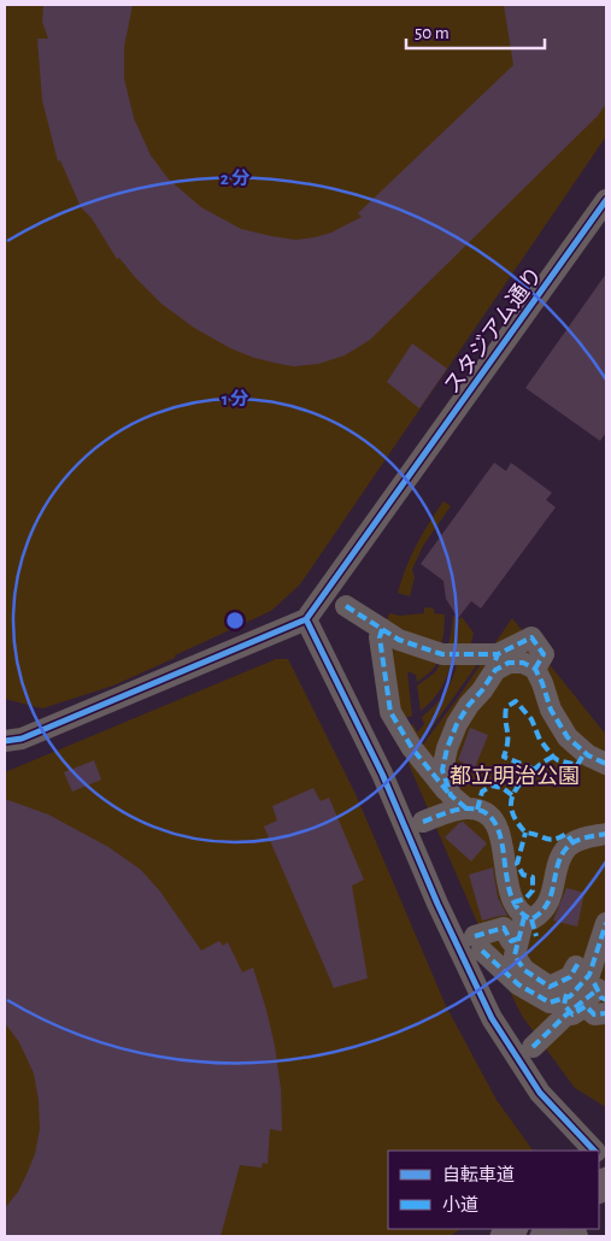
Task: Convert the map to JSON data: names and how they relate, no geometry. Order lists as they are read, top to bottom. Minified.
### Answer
{"streets":{"street":["スタジアム通り"]},"parks":["都立明治公園"],"legend":["自転車道","小道"],"scale_bar":"50 m","rings":["2 分","1 分"]}
